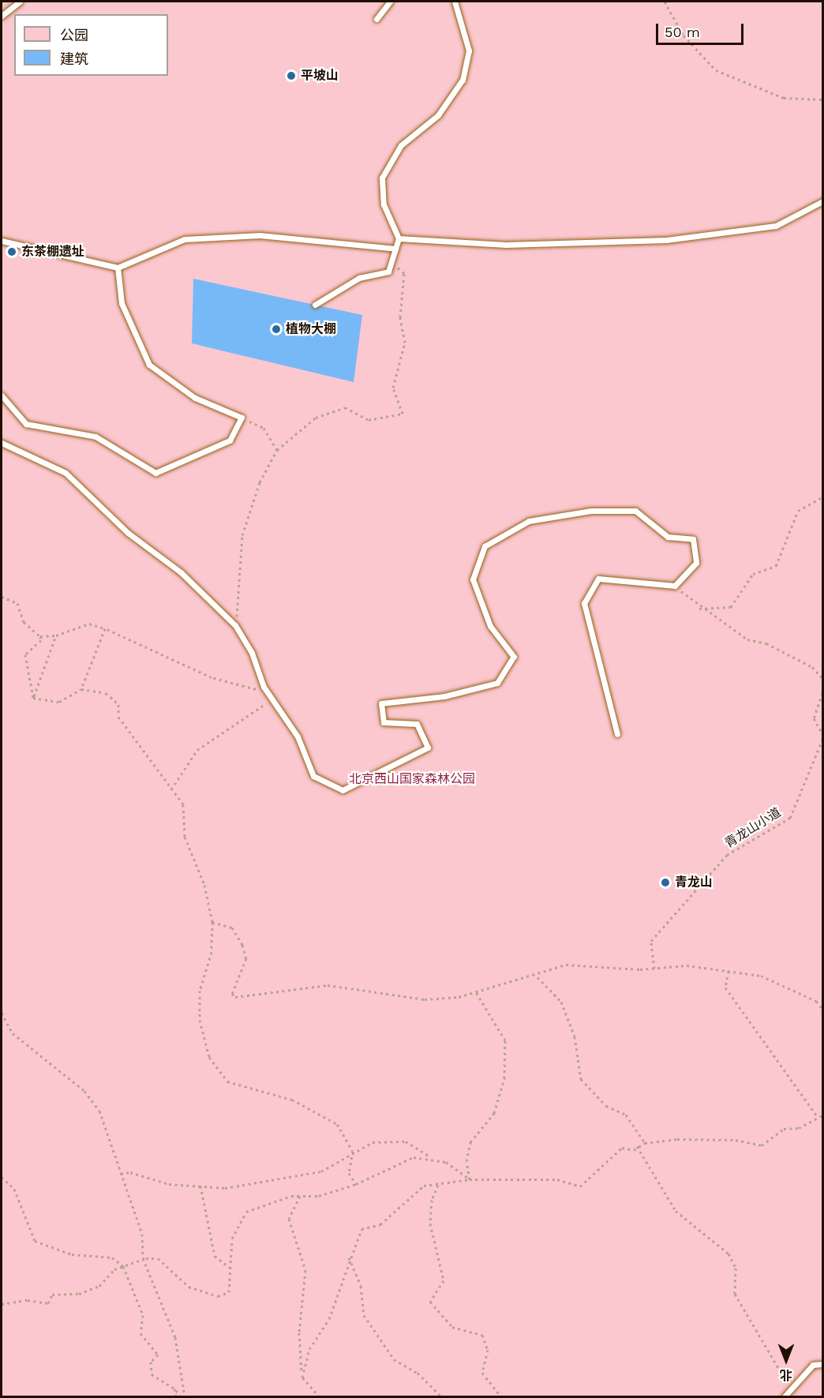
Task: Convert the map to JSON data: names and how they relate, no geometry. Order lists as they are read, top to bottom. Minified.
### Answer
{"streets":{"path":["青龙山小道"]},"parks":["北京西山国家森林公园"],"places":["平坡山","东茶棚遗址","植物大棚","青龙山"],"legend":["公园","建筑"],"scale_bar":"50 m","north":"bottom"}
